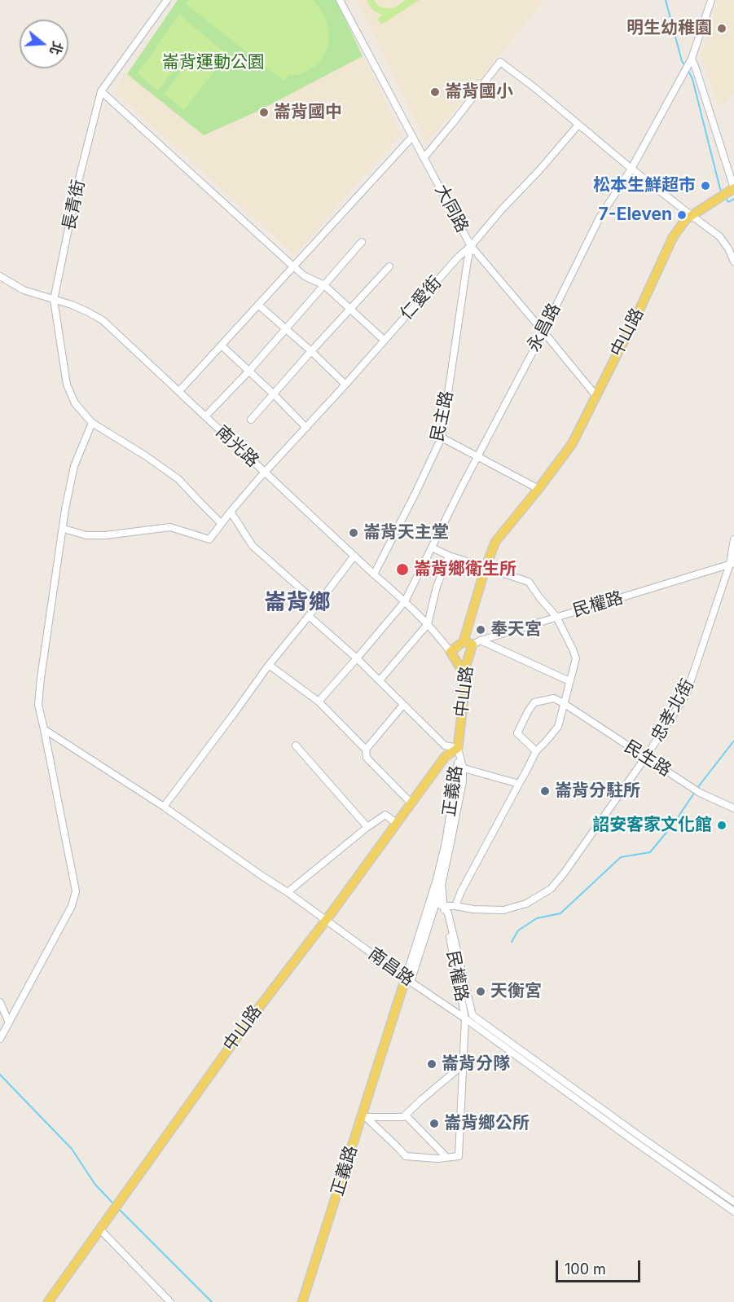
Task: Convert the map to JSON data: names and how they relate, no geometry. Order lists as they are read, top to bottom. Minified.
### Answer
{"streets":{"main road":["中山路","正義路"],"street":["長青街","大同路","仁愛街","永昌路","民主路","南光路","民權路","忠孝北街","民生路","南昌路"]},"crossings":[["長青街","仁愛街"],["長青街","南光路"],["大同路","仁愛街"],["大同路","永昌路"],["大同路","中山路"],["大同路","民主路"],["仁愛街","民主路"],["仁愛街","南光路"],["永昌路","南光路"],["中山路","正義路"],["中山路","南昌路"],["民主路","南光路"],["民權路","忠孝北街"],["民權路","民生路"],["民權路","正義路"],["民權路","南昌路"],["忠孝北街","民生路"],["忠孝北街","正義路"],["正義路","南昌路"]],"districts":["崙背鄉"],"parks":["崙背運動公園"],"places":["明生幼稚園","崙背國小","崙背國中","松本生鮮超市","7-Eleven","崙背天主堂","崙背鄉衛生所","奉天宮","崙背分駐所","詔安客家文化館","天衡宮","崙背分隊","崙背鄉公所"],"scale_bar":"100 m","north":"right"}
